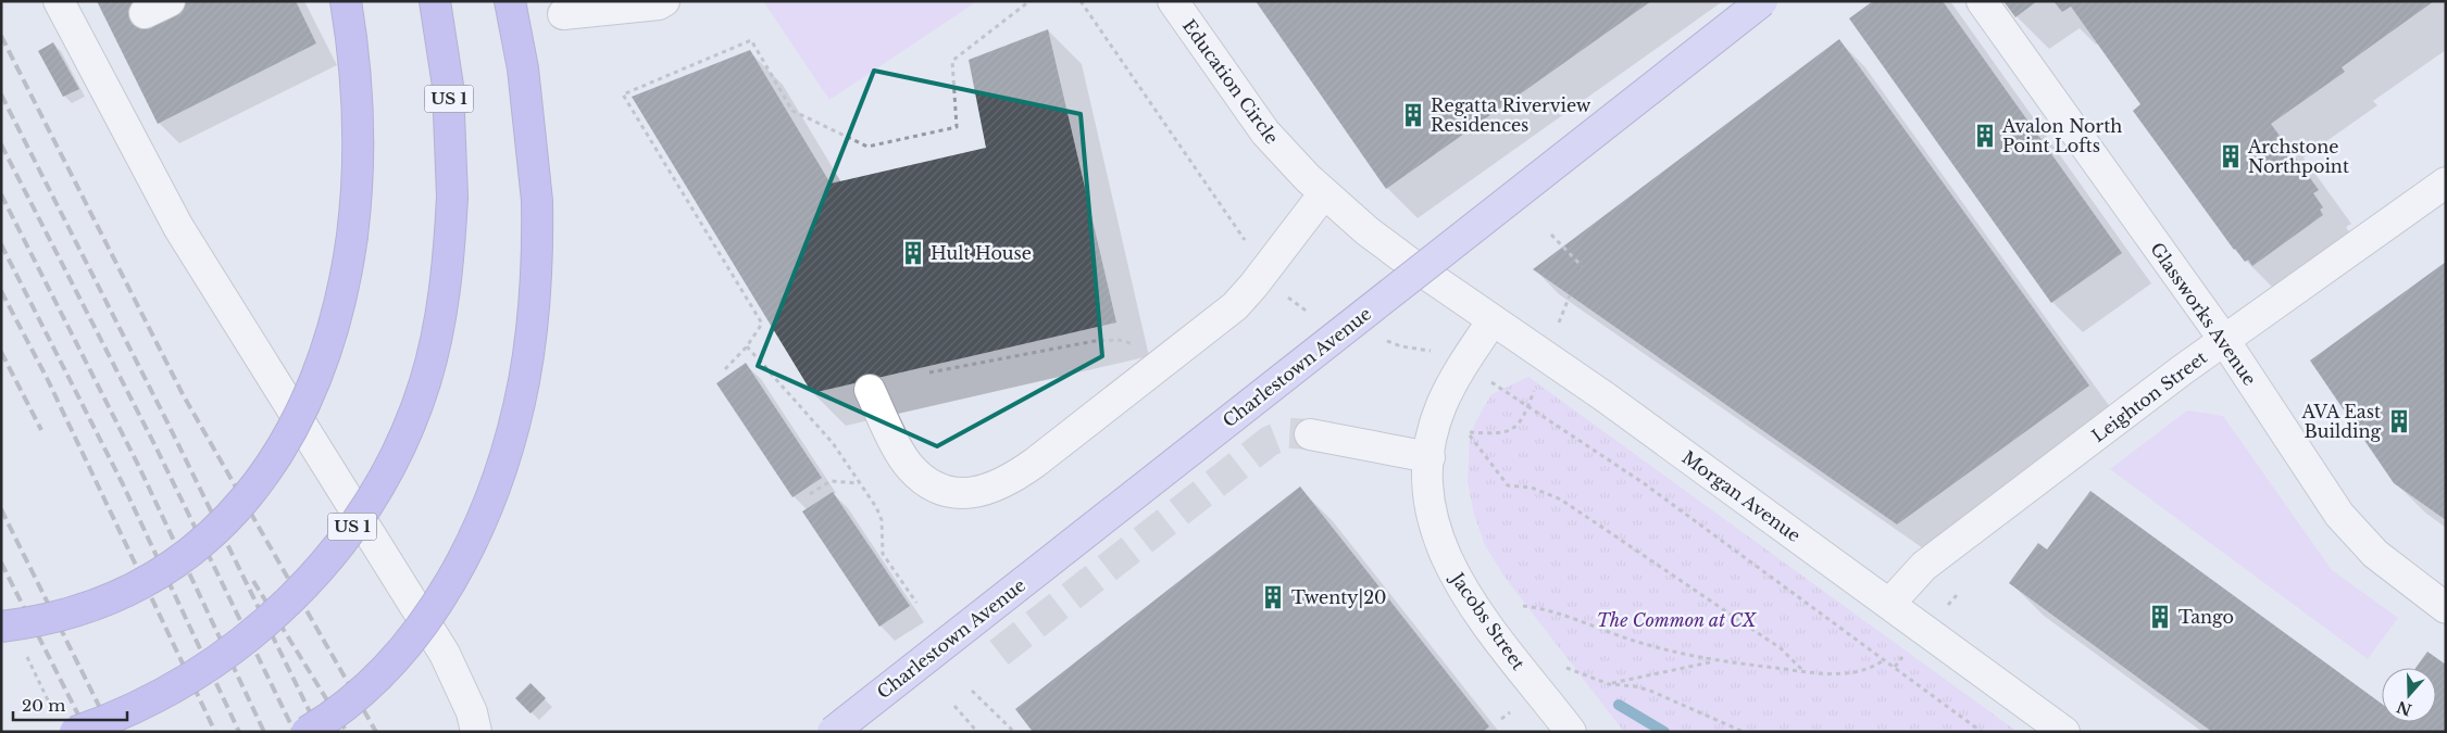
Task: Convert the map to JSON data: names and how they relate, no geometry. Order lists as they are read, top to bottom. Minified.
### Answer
{"streets":{"highway":["US 1"],"main road":["Charlestown Avenue"],"street":["Education Circle","Glassworks Avenue","Leighton Street","Morgan Avenue","Jacobs Street"]},"crossings":[["Education Circle","Morgan Avenue"],["Glassworks Avenue","Leighton Street"],["Leighton Street","Morgan Avenue"],["Morgan Avenue","Jacobs Street"]],"parks":["The Common at CX"],"places":{"building":["Regatta Riverview Residences","Avalon North Point Lofts","Archstone Northpoint","Hult House","AVA East Building","Twenty|20","Tango"]},"scale_bar":"20 m","north":"bottom"}
